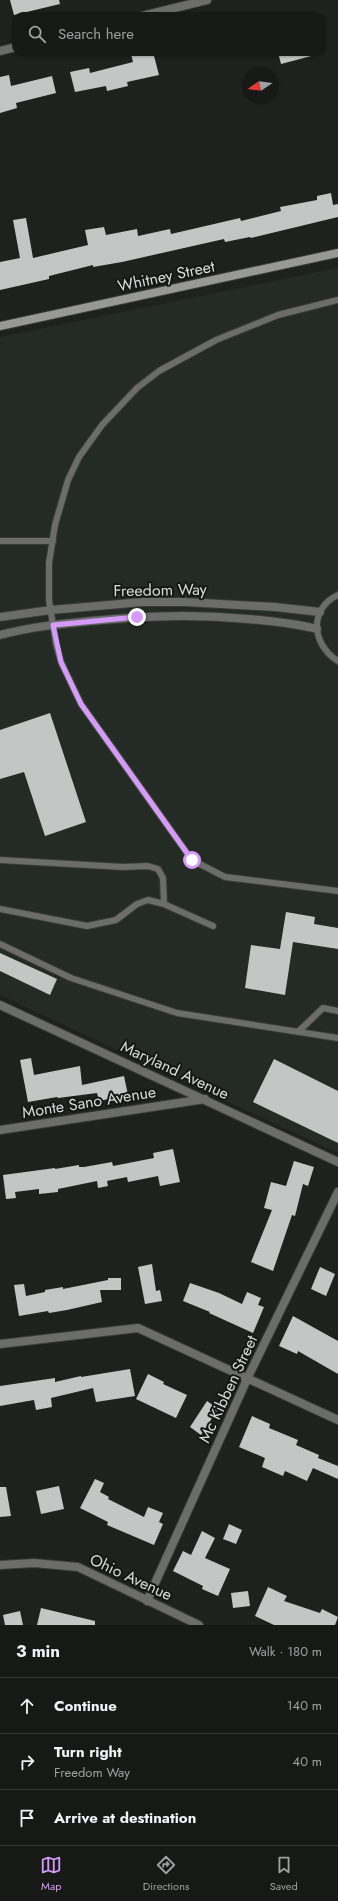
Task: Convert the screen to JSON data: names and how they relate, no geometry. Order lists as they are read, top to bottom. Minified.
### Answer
{"streets":{"street":["Whitney Street","Freedom Way","Maryland Avenue","Monte Sano Avenue","Mc Kibben Street","Ohio Avenue"]},"crossings":[["Maryland Avenue","Monte Sano Avenue"],["Mc Kibben Street","Ohio Avenue"]],"north":"left","page":{"search":"Search here","heading":["3 min","Walk · 180 m"],"list":[["Continue","140 m"],["Turn right","Freedom Way","40 m"],"Arrive at destination"],"nav":["Map","Directions","Saved"]}}
